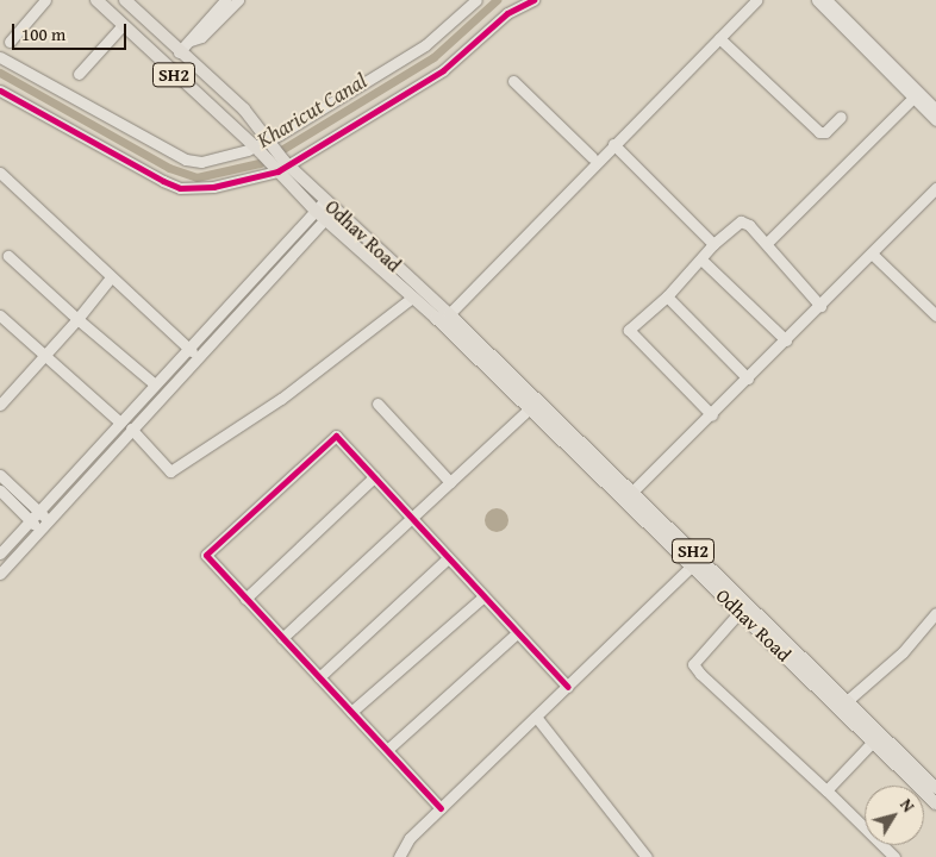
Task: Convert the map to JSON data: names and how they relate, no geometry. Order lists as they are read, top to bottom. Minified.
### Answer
{"streets":{"main road":["SH2","Odhav Road"]},"crossings":[["SH2","Odhav Road"]],"water":["Kharicut Canal"],"scale_bar":"100 m","north":"top right"}
